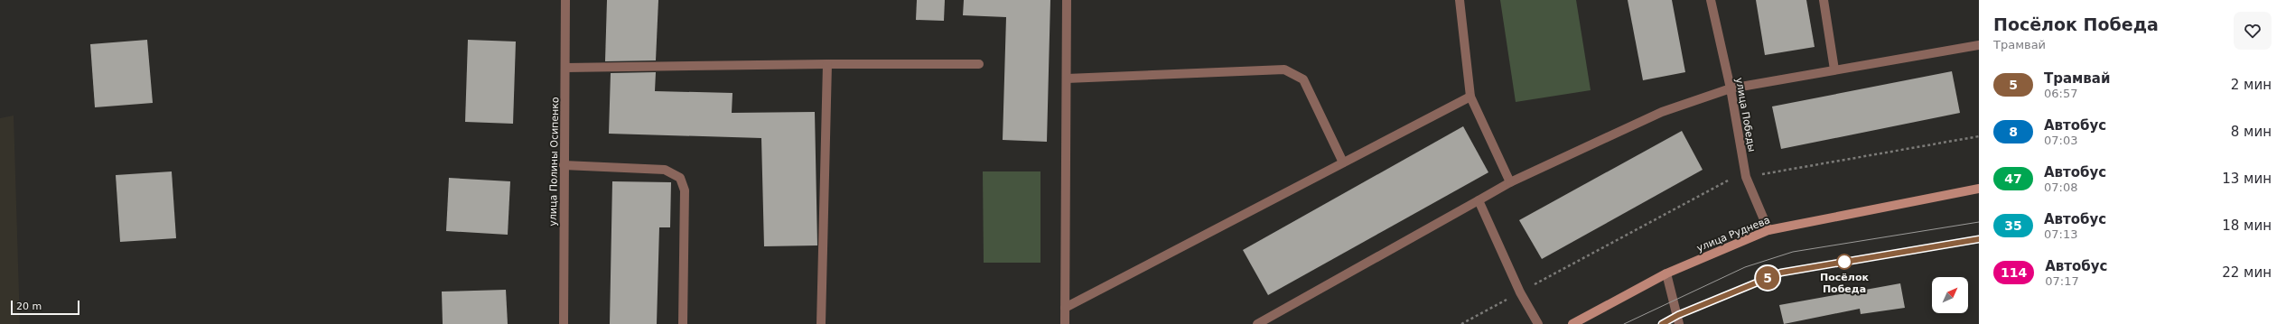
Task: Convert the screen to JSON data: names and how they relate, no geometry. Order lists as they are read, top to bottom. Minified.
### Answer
{"streets":{"main road":["улица Руднева"],"street":["улица Победы","улица Полины Осипенко"]},"crossings":[["улица Победы","улица Руднева"]],"places":["Посёлок Победа"],"lines":["tram line 5"],"scale_bar":"20 m","north":"top right","page":{"on_map":"5","heading":["Посёлок Победа","Трамвай"],"list":[{"mark":"5","name":"Трамвай","note":"06:57","value":"2 мин"},{"mark":"8","name":"Автобус","note":"07:03","value":"8 мин"},{"mark":"47","name":"Автобус","note":"07:08","value":"13 мин"},{"mark":"35","name":"Автобус","note":"07:13","value":"18 мин"},{"mark":"114","name":"Автобус","note":"07:17","value":"22 мин"}],"scale":"20 m"}}
